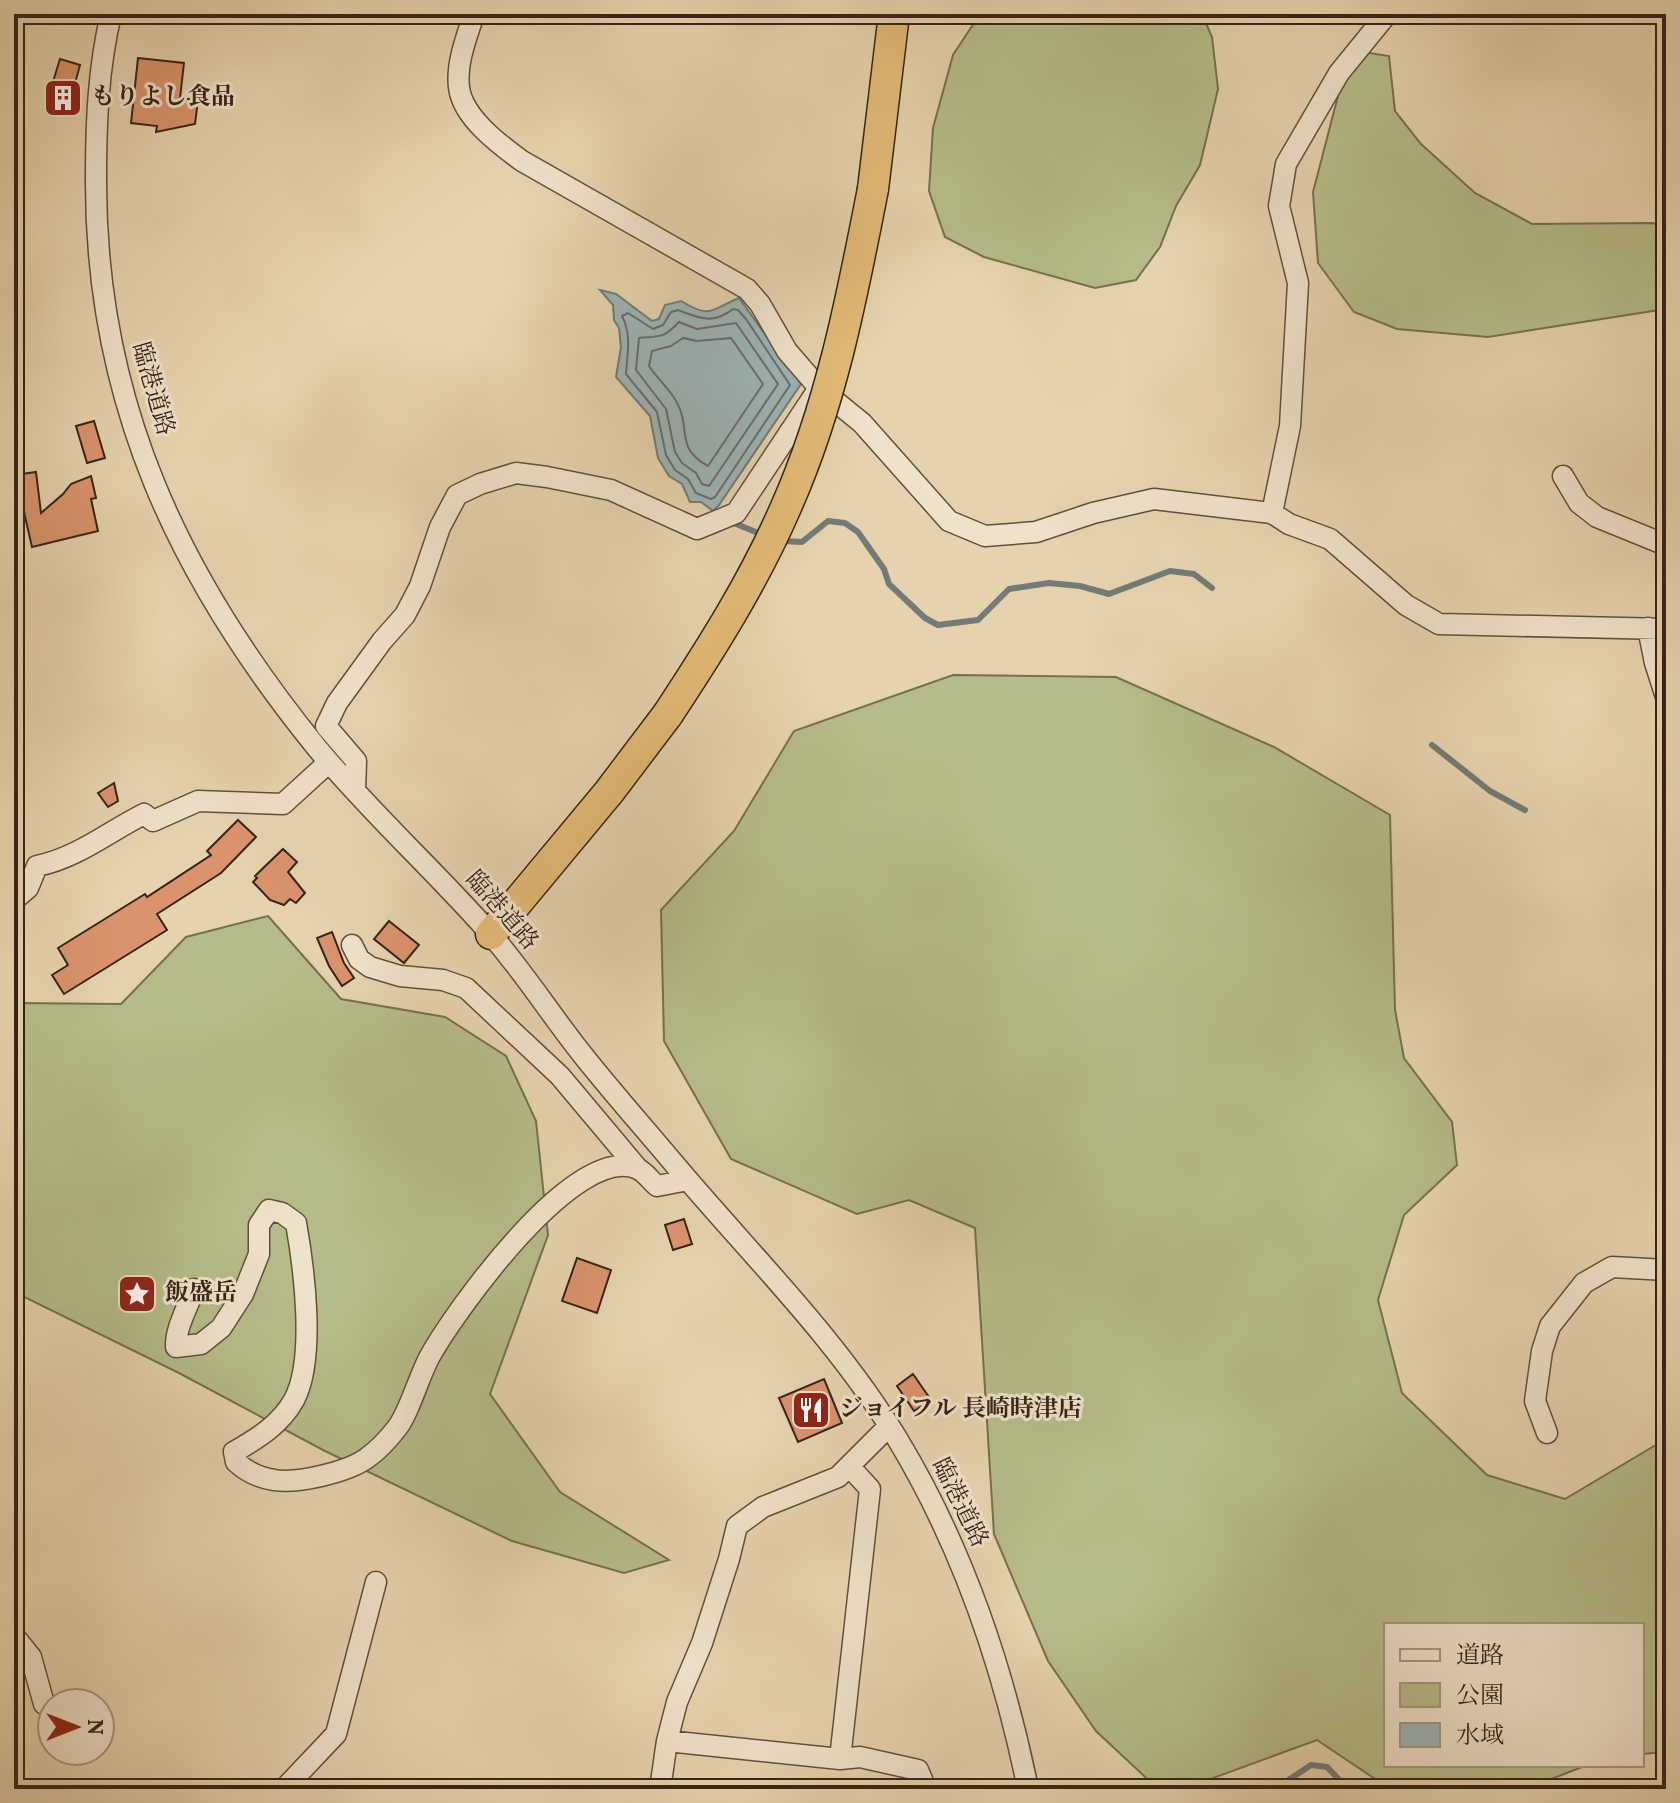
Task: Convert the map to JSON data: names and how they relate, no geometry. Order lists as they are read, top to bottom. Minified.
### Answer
{"streets":{"street":["臨港道路"]},"places":{"building":["もりよし食品"],"place":["飯盛岳"],"restaurant":["ジョイフル 長崎時津店"]},"legend":["道路","公園","水域"],"north":"right"}
